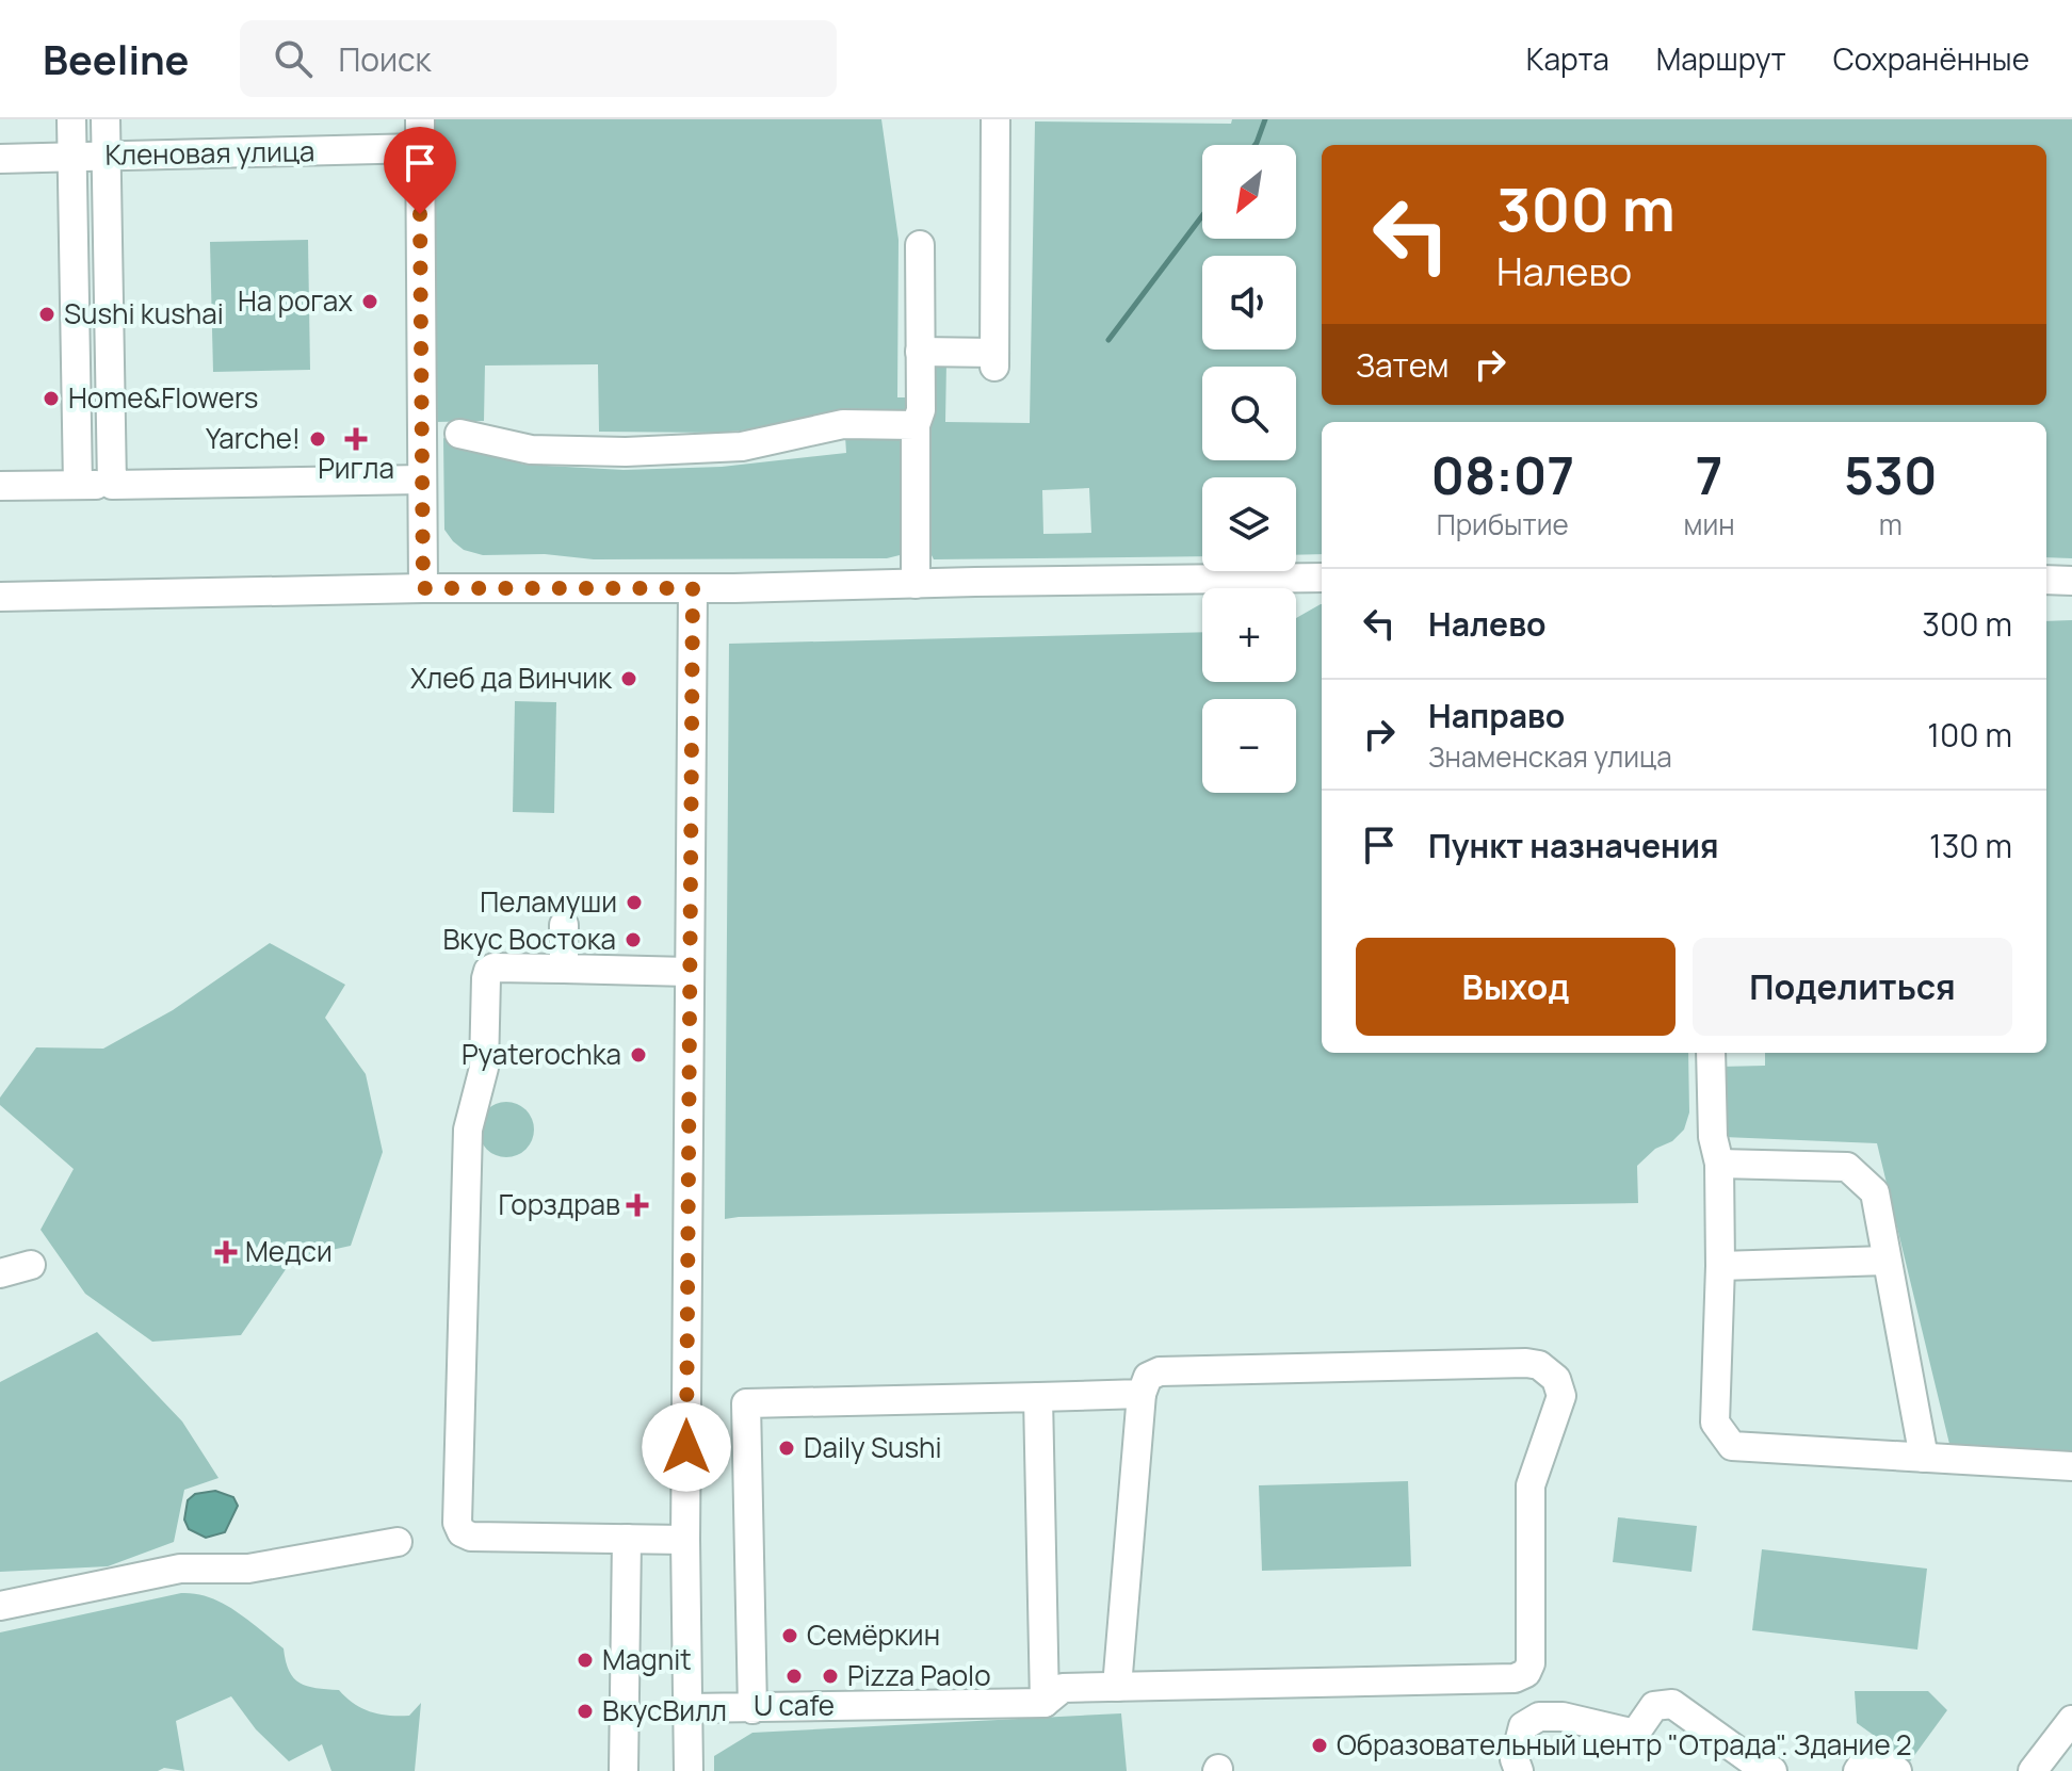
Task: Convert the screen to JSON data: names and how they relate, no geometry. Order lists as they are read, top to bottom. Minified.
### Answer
{"streets":{"street":["Кленовая улица"]},"places":{"other":["На рогах","Sushi kushai","Home&Flowers","Yarche!","Хлеб да Винчик","Пеламуши","Вкус Востока","Pyaterochka","Daily Sushi","Семёркин","Magnit","U cafe","Pizza Paolo","ВкусВилл","Образовательный центр \"Отрада\". Здание 2"],"health":["Ригла","Горздрав","Медси"]},"north":"bottom left","page":{"header":"Beeline","search":"Поиск","nav":["Карта","Маршрут","Сохранённые"],"map_buttons":["+","−"],"turn":["300 m","Налево"],"then":"Затем","eta":["08:07","Прибытие","7","мин","530","m"],"list":[{"name":"Налево","value":"300 m"},{"name":"Направо","note":"Знаменская улица","value":"100 m"},{"name":"Пункт назначения","value":"130 m"}],"buttons":["Выход","Поделиться"]}}
